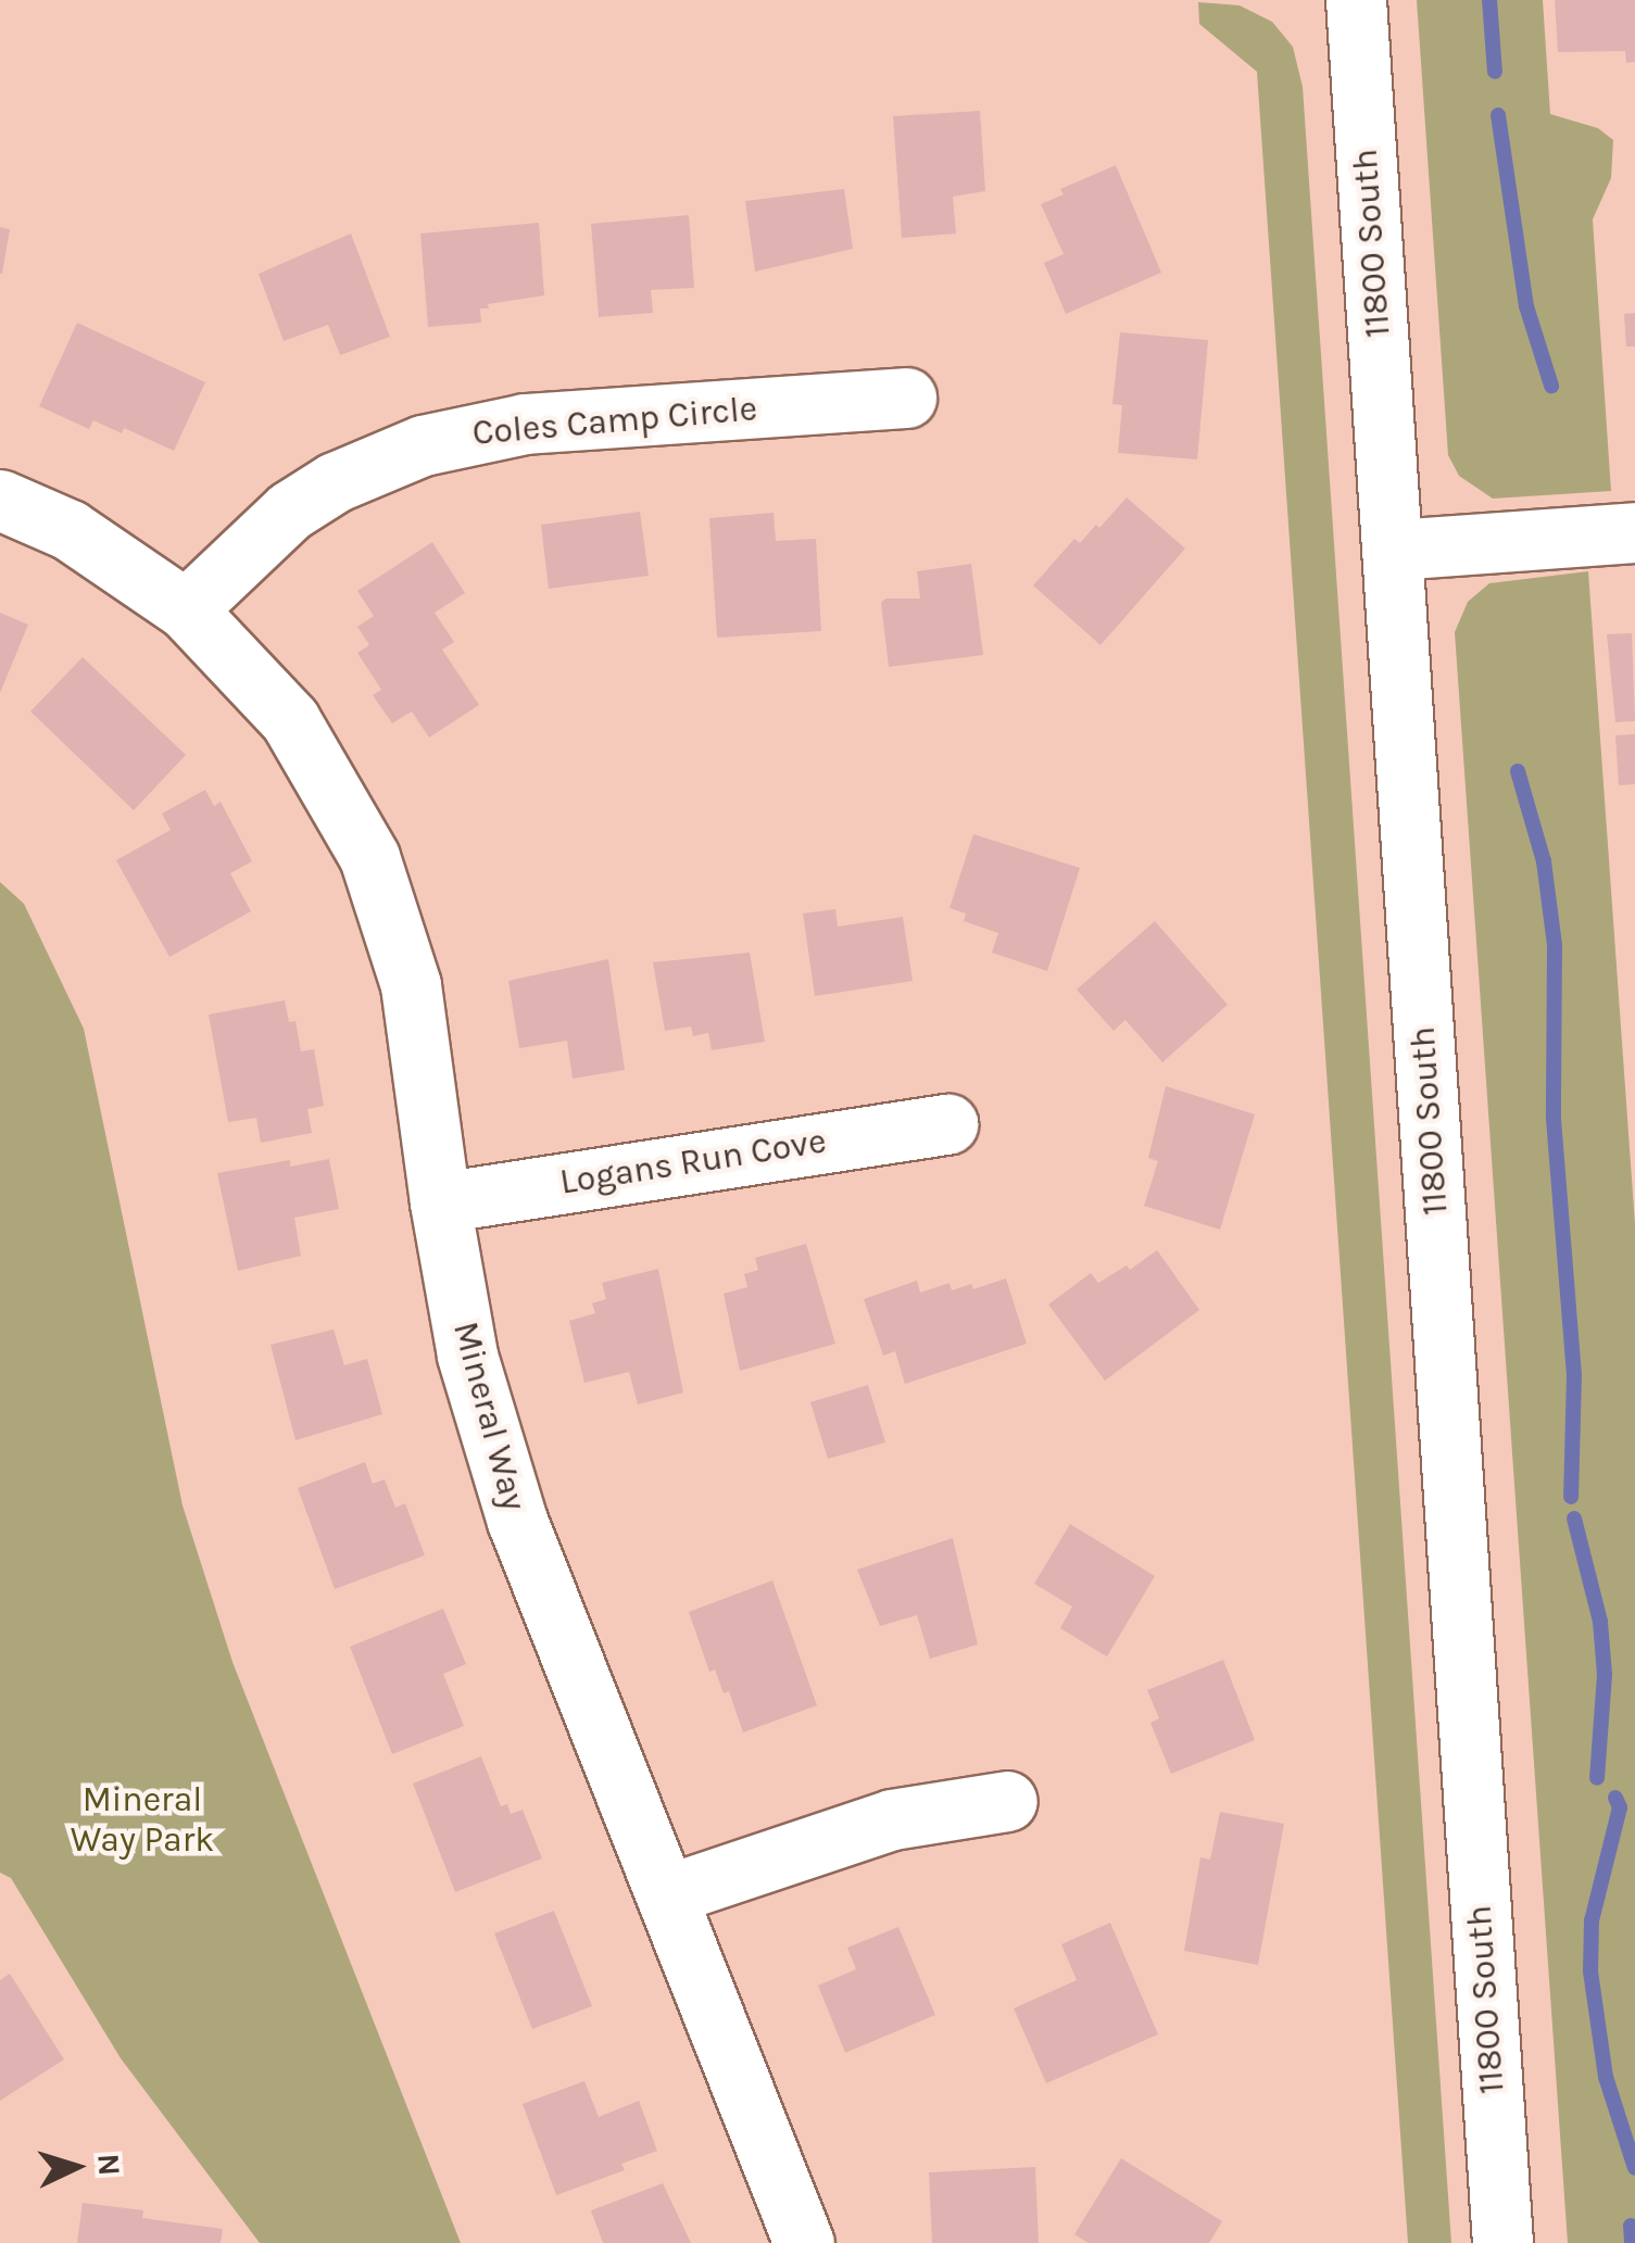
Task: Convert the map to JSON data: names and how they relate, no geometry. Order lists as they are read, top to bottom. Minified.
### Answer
{"streets":{"street":["11800 South","Coles Camp Circle","Logans Run Cove","Mineral Way"]},"crossings":[["Coles Camp Circle","Mineral Way"],["Logans Run Cove","Mineral Way"]],"parks":["Mineral Way Park"],"north":"right"}
